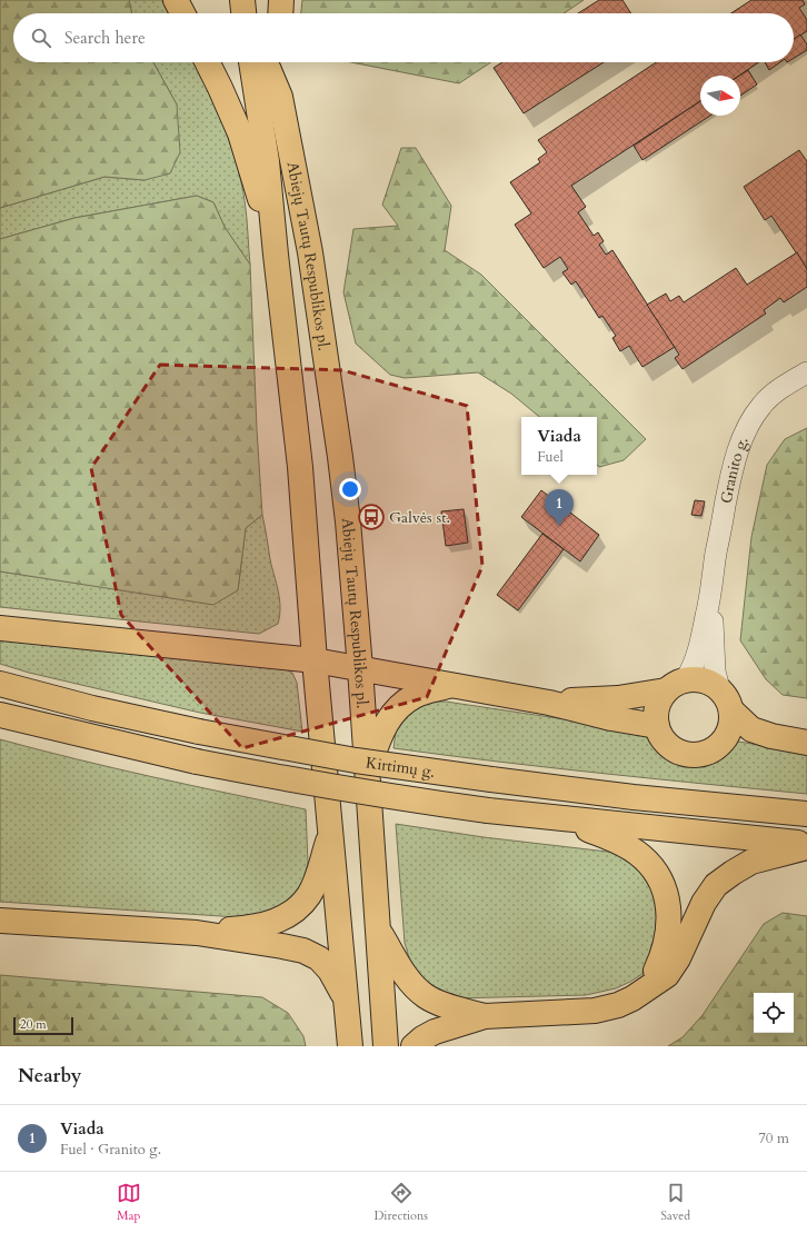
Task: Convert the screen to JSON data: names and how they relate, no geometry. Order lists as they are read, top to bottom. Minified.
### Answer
{"streets":{"highway":["Abiejų Tautų Respublikos pl.","Kirtimų g."],"street":["Granito g."]},"places":{"bus stop":["Galvės st."]},"scale_bar":"20 m","north":"right","page":{"search":"Search here","popup":["Viada","Fuel"],"pins":"1","scale":"20 m","heading":"Nearby","list":[{"mark":"1","name":"Viada","note":"Fuel · Granito g.","value":"70 m"}],"nav":["Map","Directions","Saved"]}}
